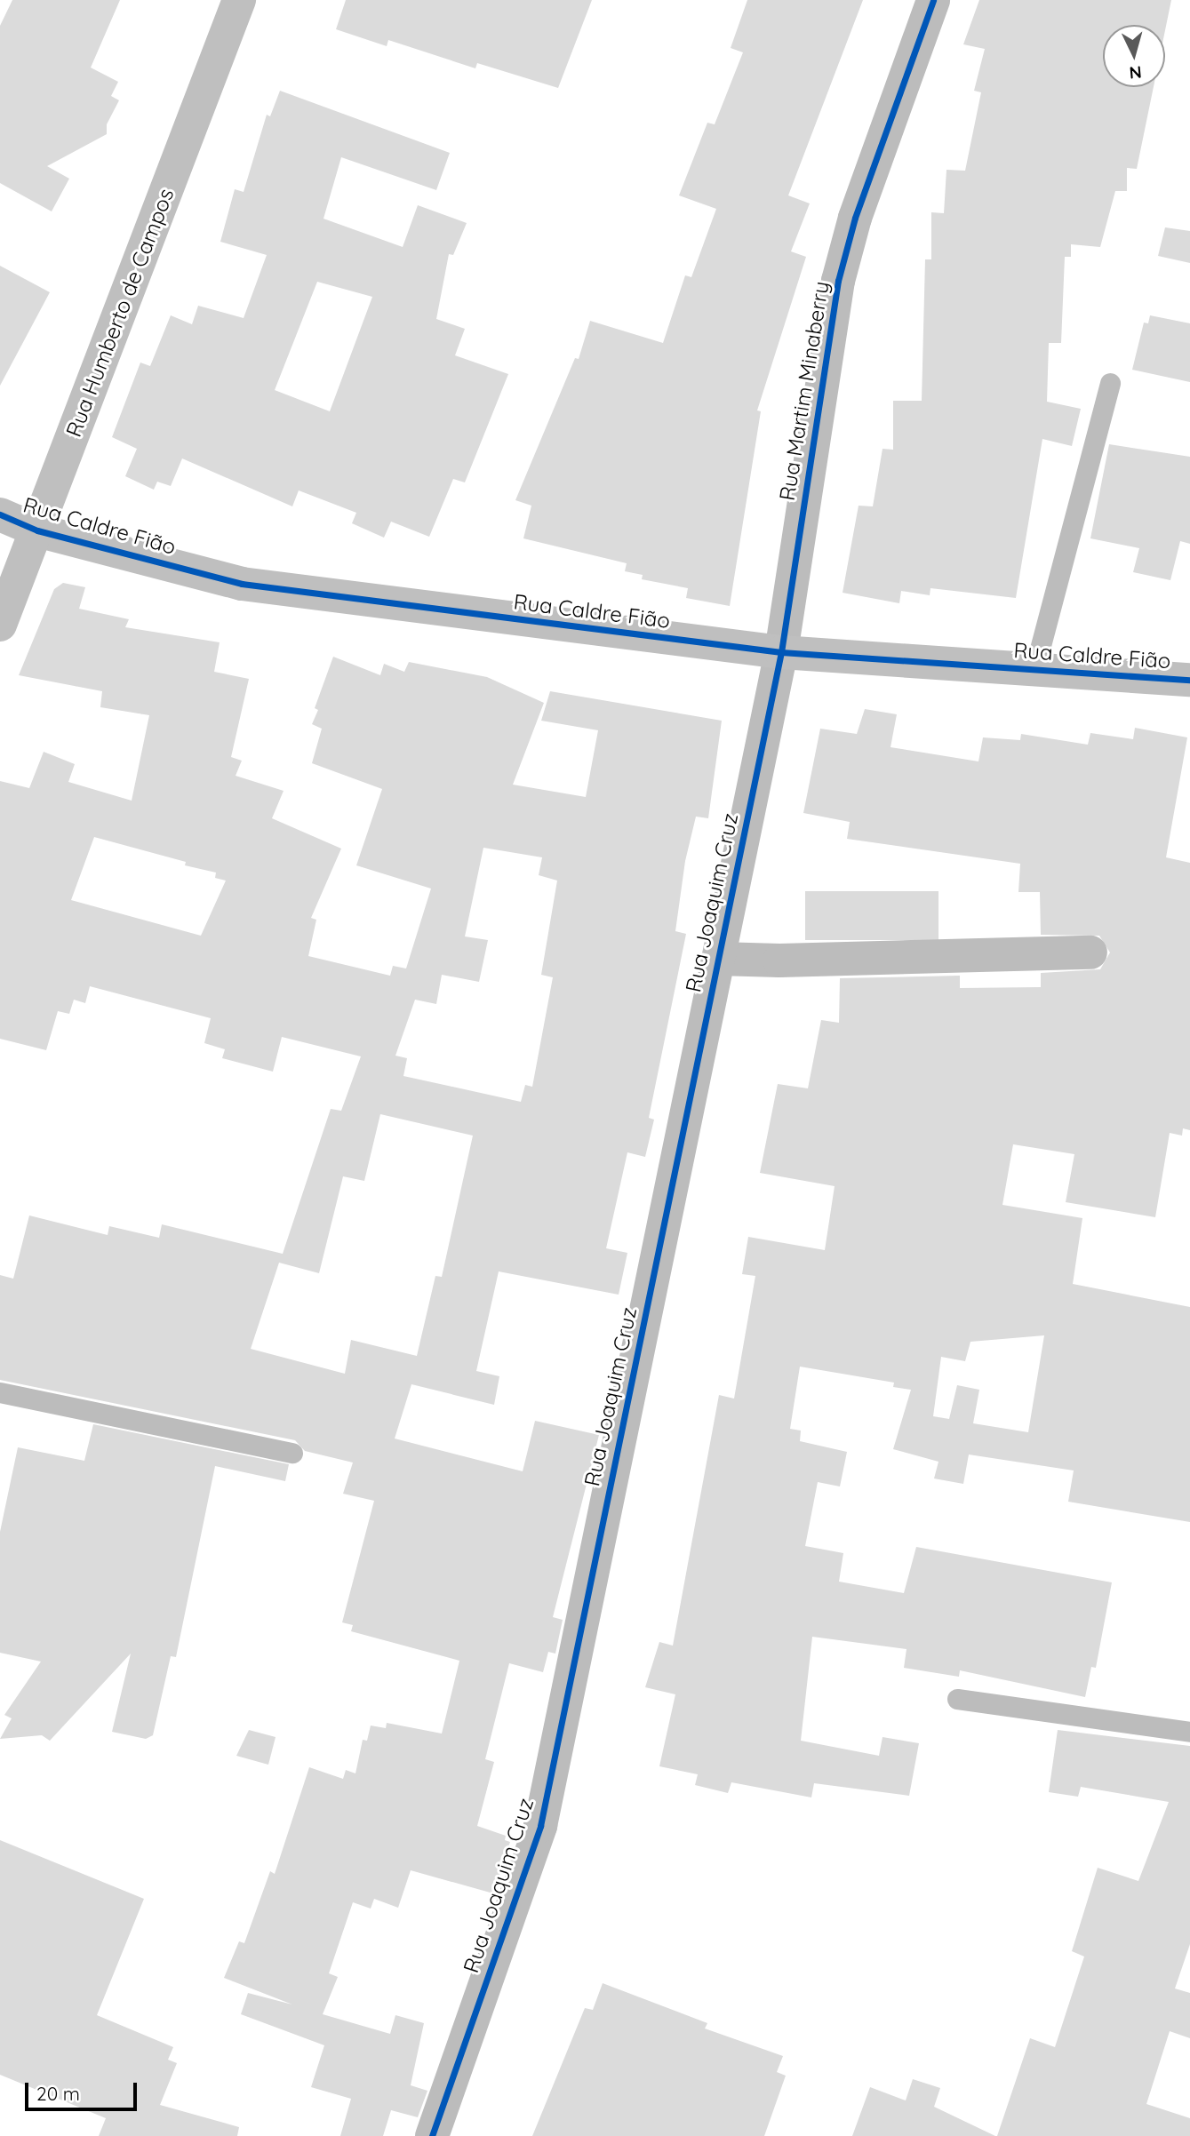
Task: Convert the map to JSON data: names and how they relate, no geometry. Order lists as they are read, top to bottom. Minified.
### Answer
{"streets":{"street":["Rua Humberto de Campos","Rua Martim Minaberry","Rua Caldre Fião","Rua Joaquim Cruz"]},"crossings":[["Rua Humberto de Campos","Rua Caldre Fião"],["Rua Martim Minaberry","Rua Caldre Fião"],["Rua Martim Minaberry","Rua Joaquim Cruz"],["Rua Caldre Fião","Rua Joaquim Cruz"]],"scale_bar":"20 m","north":"bottom"}
